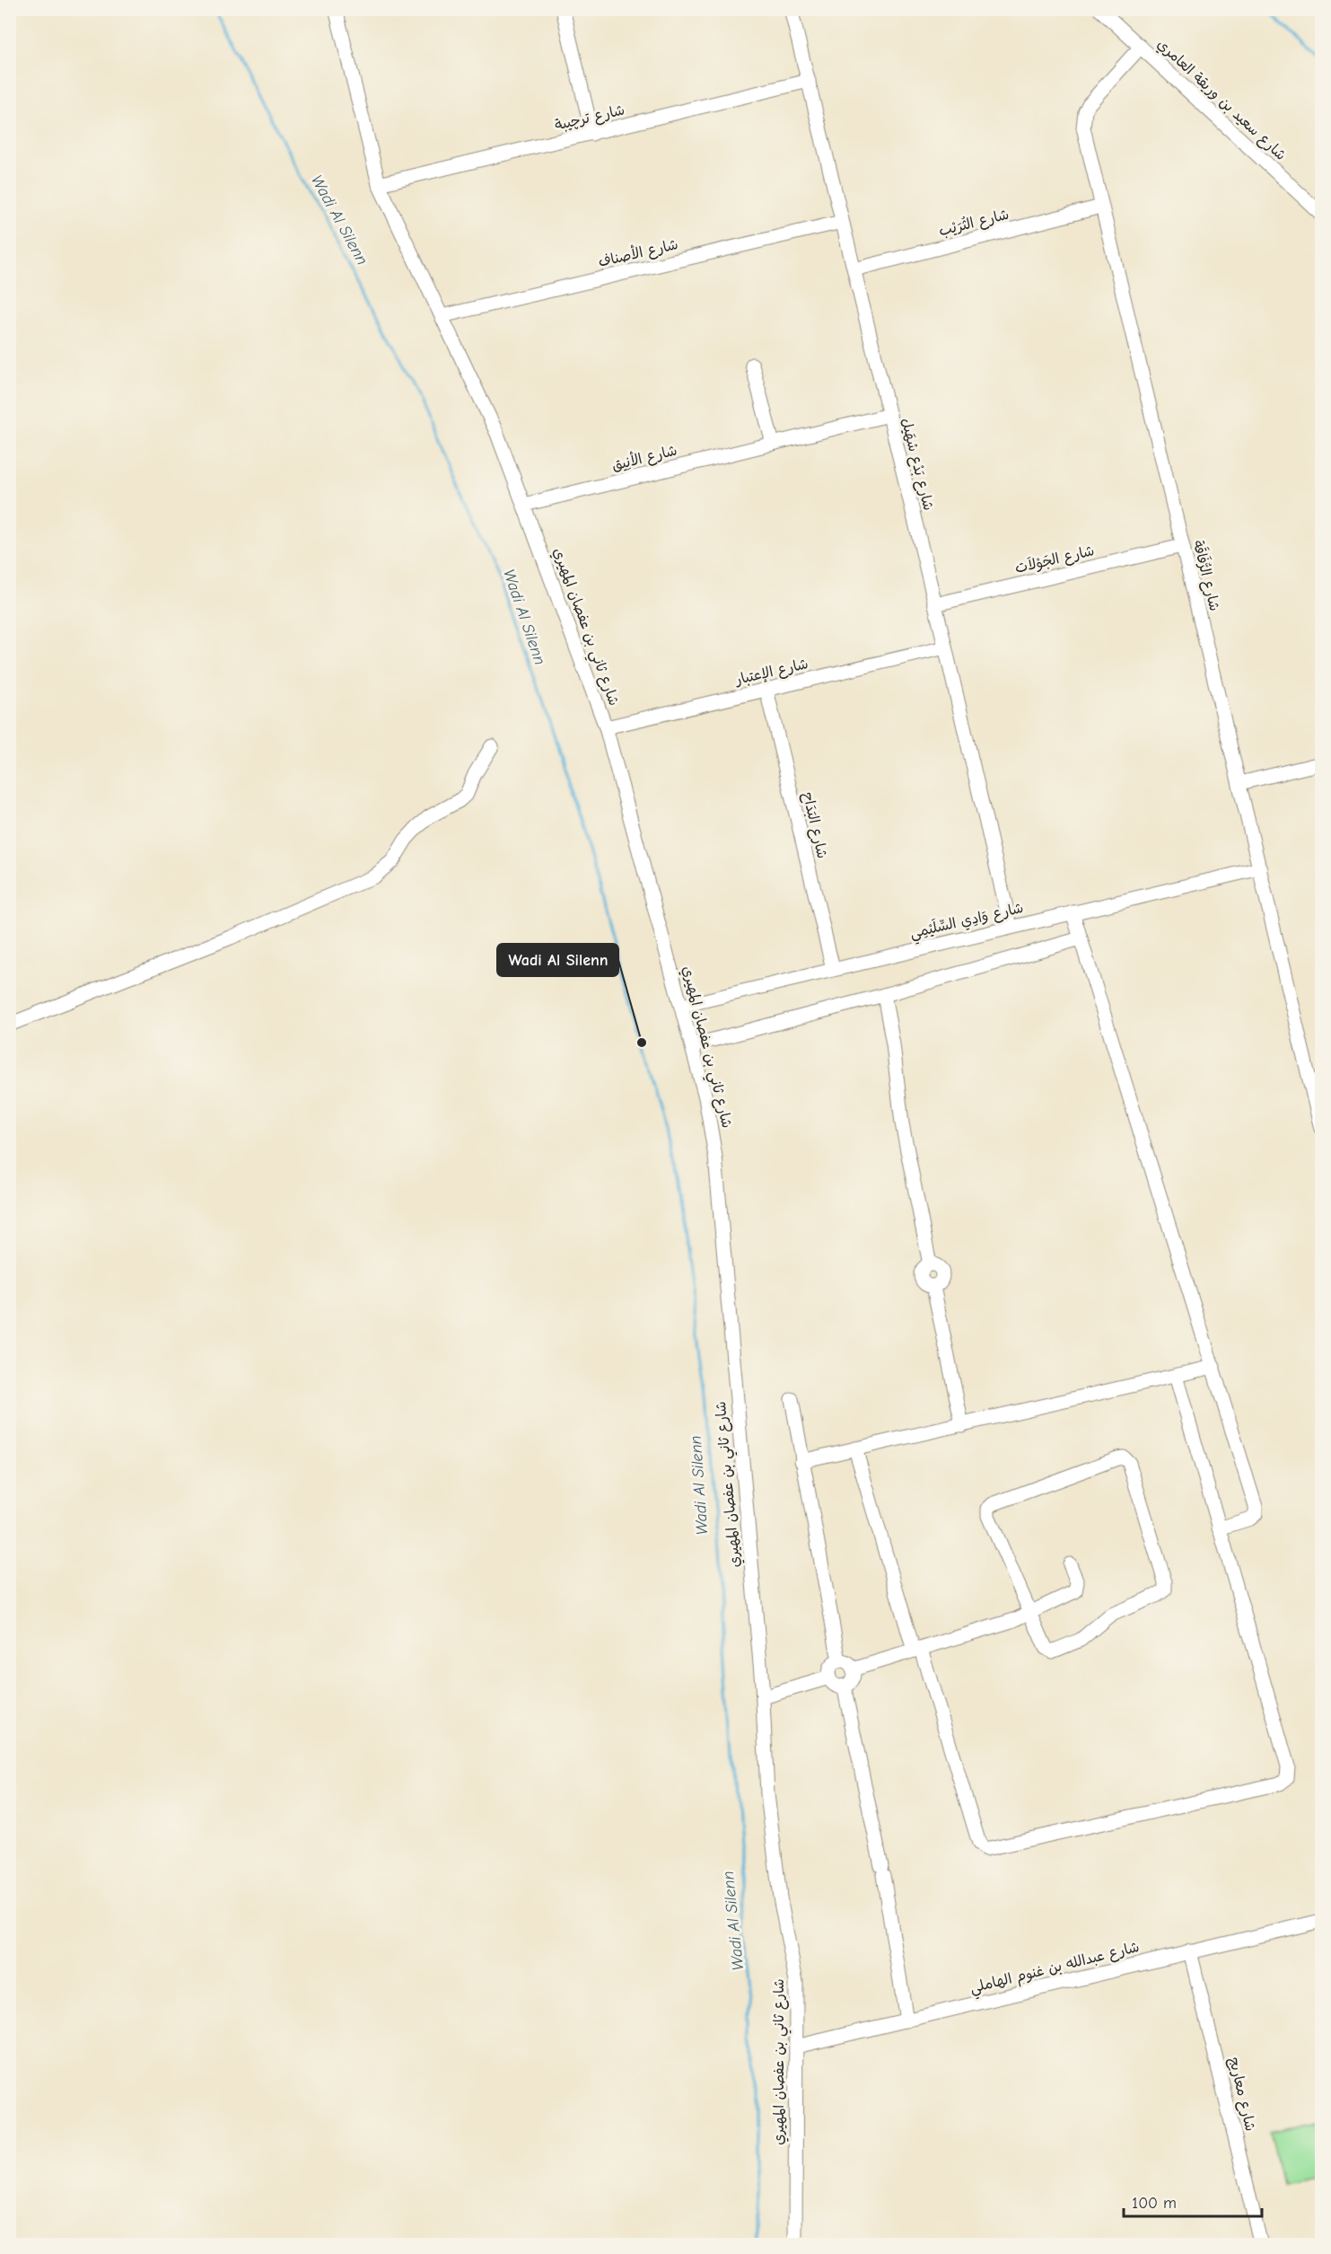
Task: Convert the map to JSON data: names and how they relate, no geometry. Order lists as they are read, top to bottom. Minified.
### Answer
{"streets":{"street":["شارع سعيد بن وريقة العامري","شارع ترچيبة","شارع الثُرَيْب","شارع الأصناف","شارع الأنِيق","شارع بَدْع سْهَيل","شارع الجَوْلاَت","شارع الرُّفَاقَة","شارع ثاني بن عفصان المهيري","شارع الإعتبار","شارع البَدَاح","شارع وَادِي السِّلَيْمِي","شارع عبدالله بن غنوم الهاملي","شارع معاريج"]},"crossings":[["شارع سعيد بن وريقة العامري","شارع الرُّفَاقَة"],["شارع ترچيبة","شارع بَدْع سْهَيل"],["شارع ترچيبة","شارع ثاني بن عفصان المهيري"],["شارع الثُرَيْب","شارع بَدْع سْهَيل"],["شارع الثُرَيْب","شارع الرُّفَاقَة"],["شارع الأصناف","شارع بَدْع سْهَيل"],["شارع الأصناف","شارع ثاني بن عفصان المهيري"],["شارع الأنِيق","شارع بَدْع سْهَيل"],["شارع الأنِيق","شارع ثاني بن عفصان المهيري"],["شارع بَدْع سْهَيل","شارع الجَوْلاَت"],["شارع بَدْع سْهَيل","شارع الإعتبار"],["شارع بَدْع سْهَيل","شارع وَادِي السِّلَيْمِي"],["شارع الجَوْلاَت","شارع الرُّفَاقَة"],["شارع الرُّفَاقَة","شارع وَادِي السِّلَيْمِي"],["شارع ثاني بن عفصان المهيري","شارع الإعتبار"],["شارع ثاني بن عفصان المهيري","شارع وَادِي السِّلَيْمِي"],["شارع ثاني بن عفصان المهيري","شارع عبدالله بن غنوم الهاملي"],["شارع الإعتبار","شارع البَدَاح"],["شارع البَدَاح","شارع وَادِي السِّلَيْمِي"],["شارع عبدالله بن غنوم الهاملي","شارع معاريج"]],"water":["Wadi Al Silenn"],"places":["Wadi Al Silenn"],"scale_bar":"100 m"}
